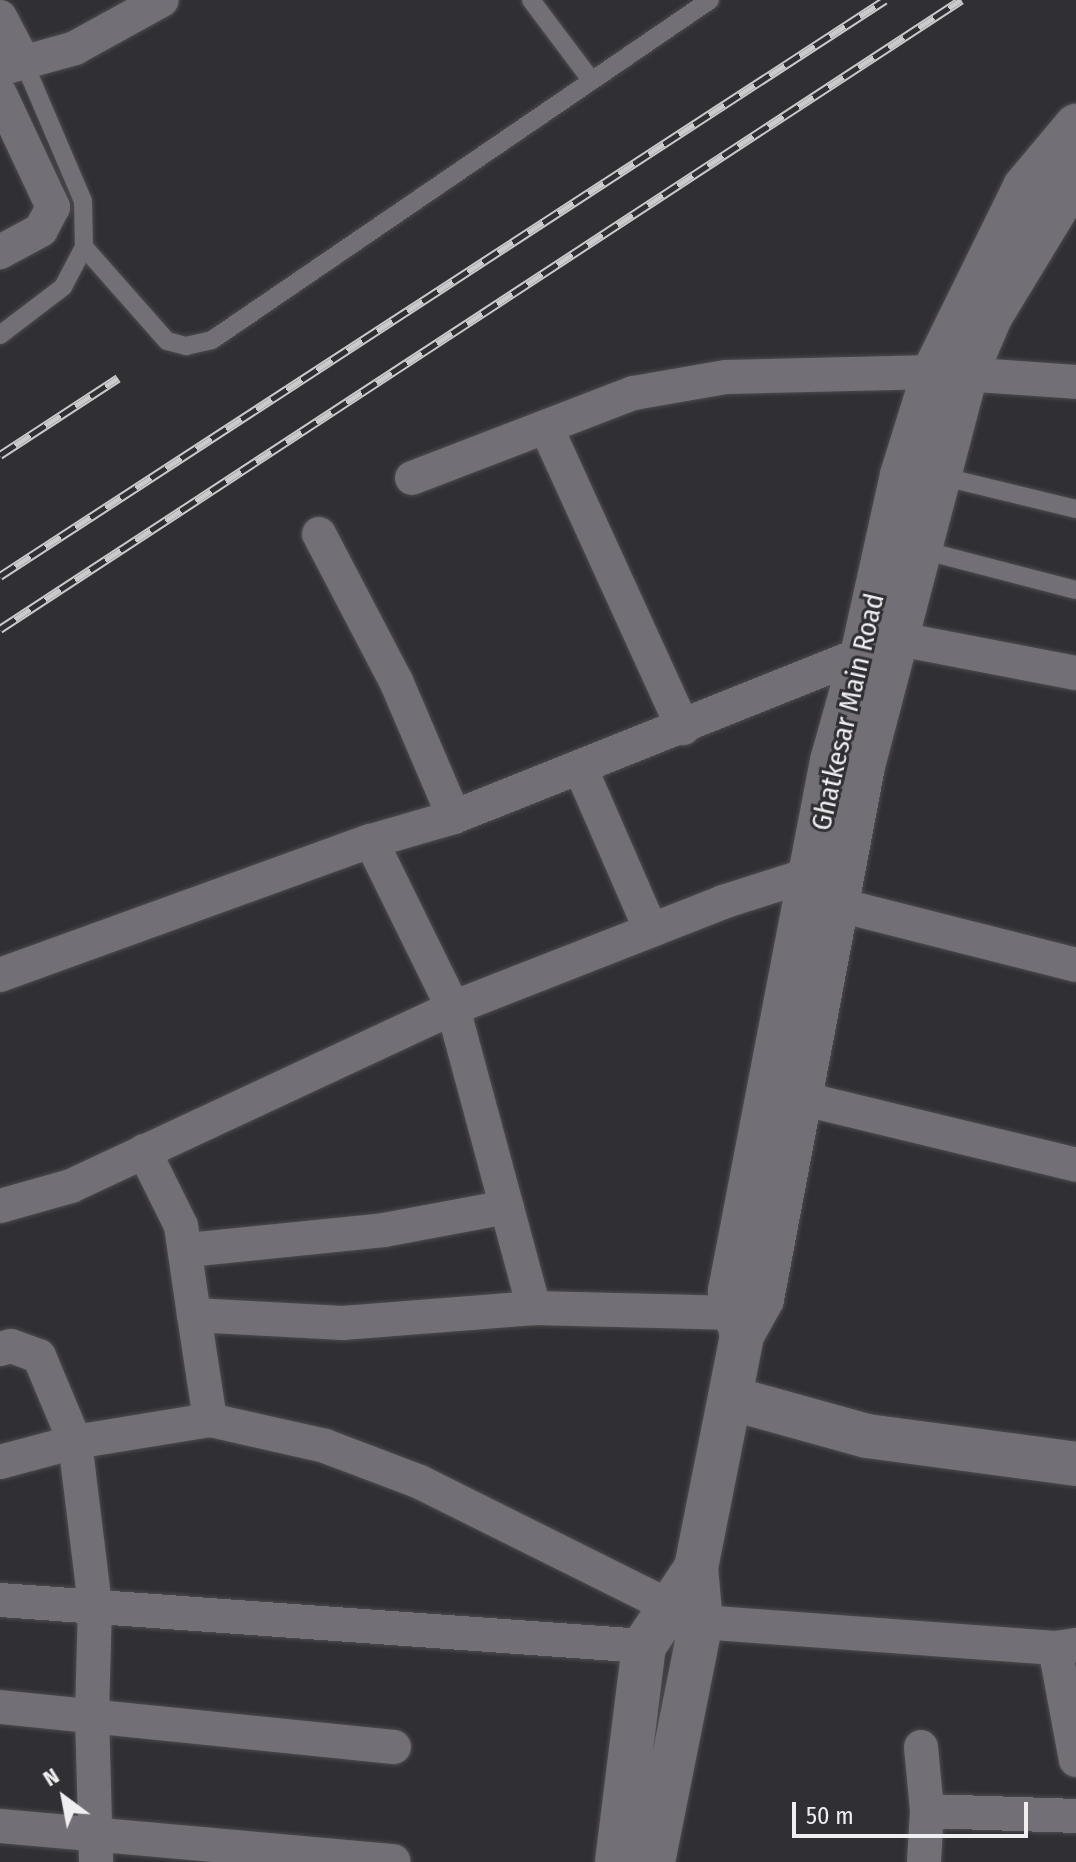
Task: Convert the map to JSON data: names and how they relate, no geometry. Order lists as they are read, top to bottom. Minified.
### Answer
{"streets":{"main road":["Ghatkesar Main Road"]},"scale_bar":"50 m","north":"top left"}
